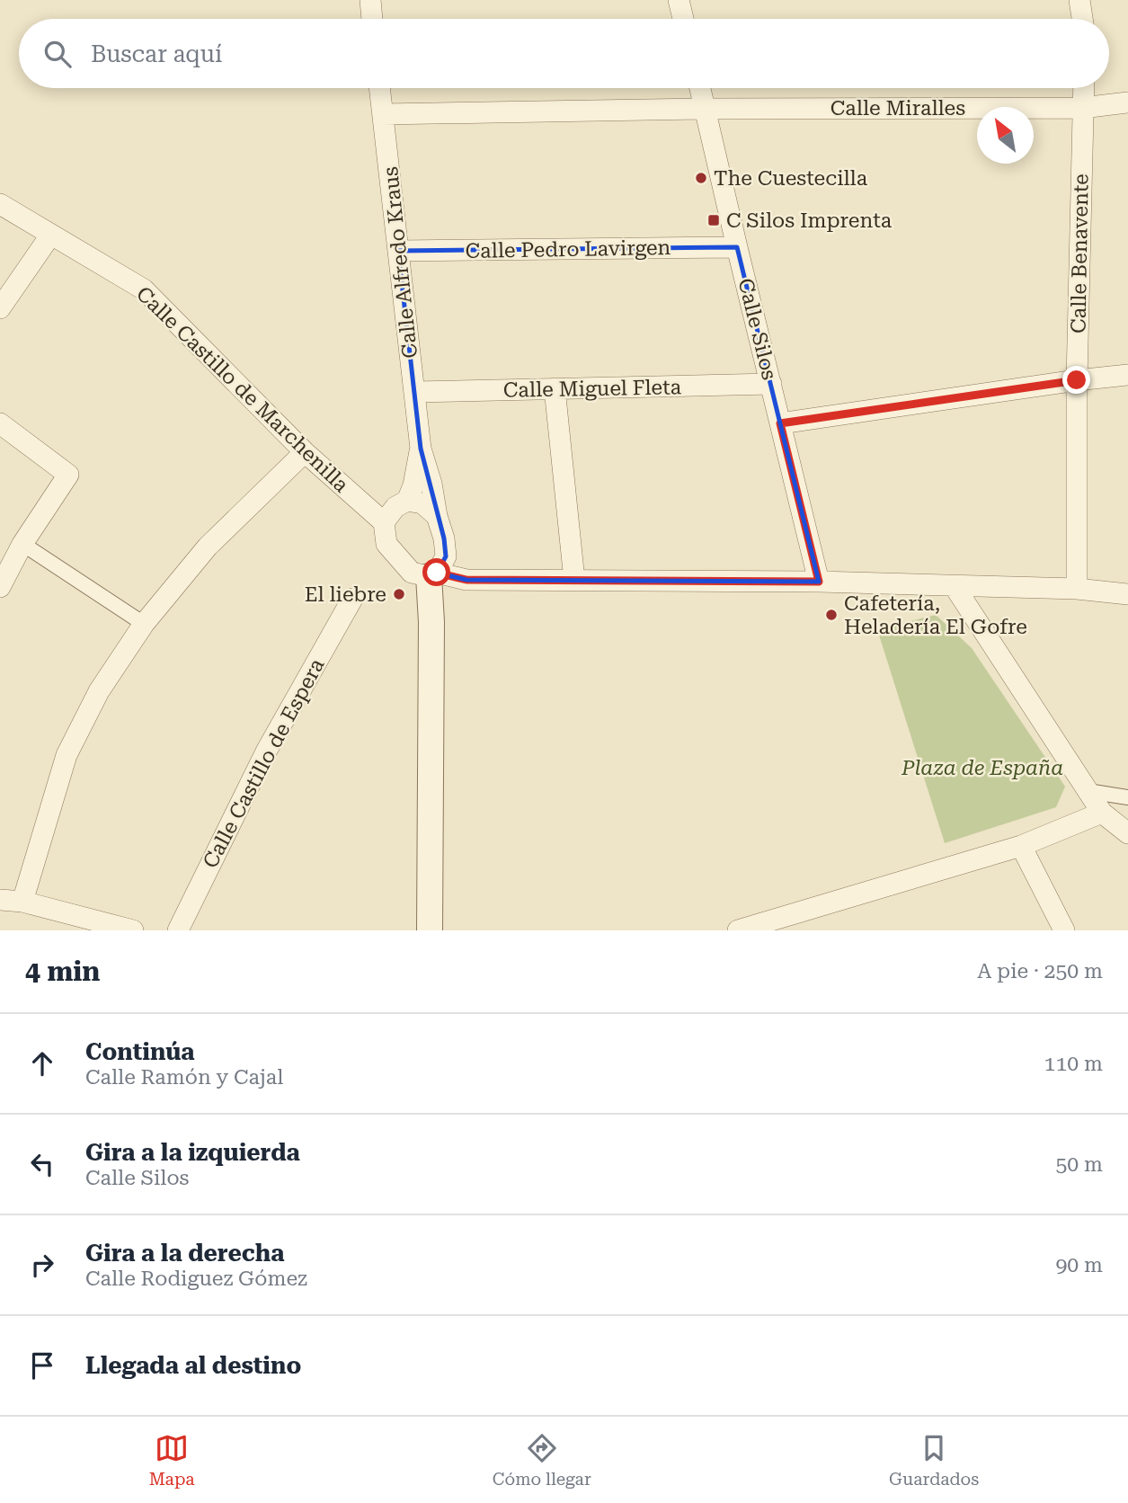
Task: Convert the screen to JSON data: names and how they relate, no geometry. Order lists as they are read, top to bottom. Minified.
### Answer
{"streets":{"street":["Calle Miralles","Calle Pedro Lavirgen","Calle Benavente","Calle Alfredo Kraus","Calle Silos","Calle Miguel Fleta","Calle Castillo de Marchenilla","Calle Castillo de Espera"]},"crossings":[["Calle Miralles","Calle Benavente"],["Calle Miralles","Calle Alfredo Kraus"],["Calle Miralles","Calle Silos"],["Calle Pedro Lavirgen","Calle Alfredo Kraus"],["Calle Pedro Lavirgen","Calle Silos"],["Calle Alfredo Kraus","Calle Miguel Fleta"],["Calle Silos","Calle Miguel Fleta"]],"parks":["Plaza de España"],"places":{"other":["The Cuestecilla","El liebre","Cafetería, Heladería El Gofre"],"transit":["C Silos Imprenta"]},"north":"top left","page":{"search":"Buscar aquí","heading":["4 min","A pie · 250 m"],"list":[["Continúa","Calle Ramón y Cajal","110 m"],["Gira a la izquierda","Calle Silos","50 m"],["Gira a la derecha","Calle Rodiguez Gómez","90 m"],"Llegada al destino"],"nav":["Mapa","Cómo llegar","Guardados"]}}
